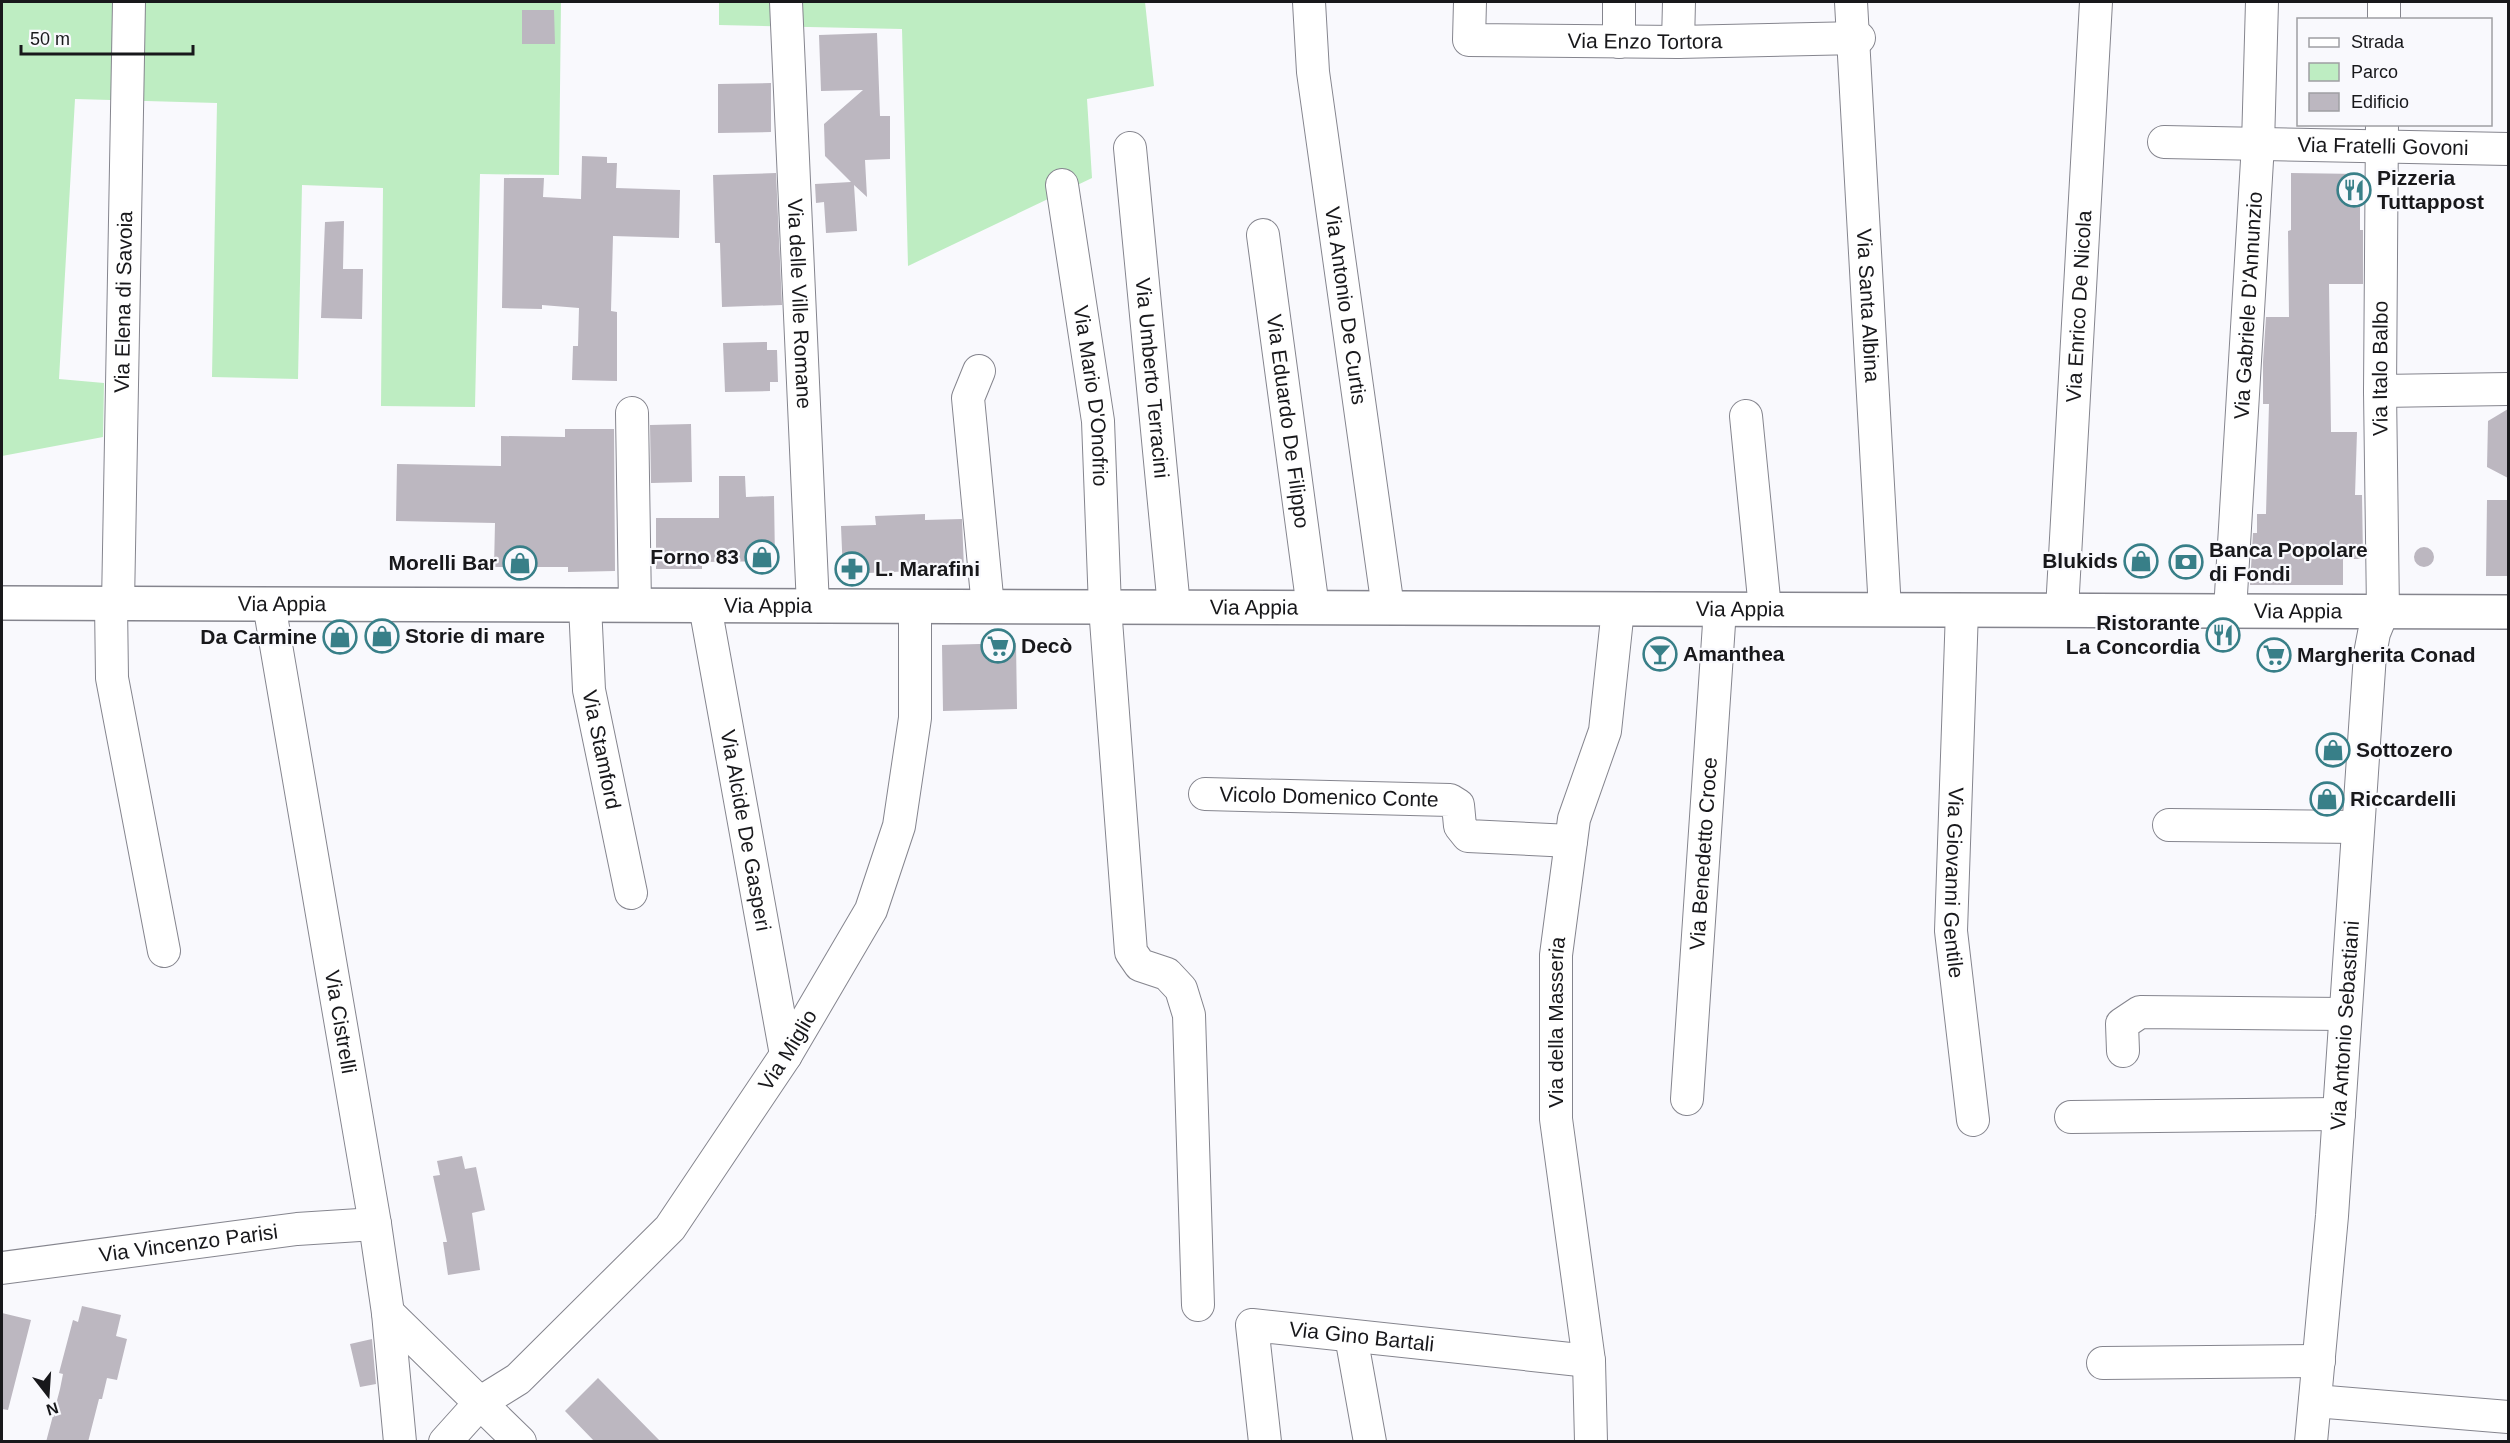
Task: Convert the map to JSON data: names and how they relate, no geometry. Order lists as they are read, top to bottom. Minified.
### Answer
{"streets":{"main road":["Via Appia"],"street":["Via Enzo Tortora","Via Fratelli Govoni","Via Elena di Savoia","Via delle Ville Romane","Via Antonio De Curtis","Via Santa Albina","Via Enrico De Nicola","Via Gabriele D'Annunzio","Via Italo Balbo","Via Umberto Terracini","Via Mario D'Onofrio","Via Eduardo De Filippo","Via Stamford","Vicolo Domenico Conte","Via Alcide De Gasperi","Via Benedetto Croce","Via Giovanni Gentile","Via Cistrelli","Via della Masseria","Via Antonio Sebastiani","Via Miglio","Via Vincenzo Parisi","Via Gino Bartali"]},"crossings":[["Via Enzo Tortora","Via Santa Albina"],["Via Fratelli Govoni","Via Gabriele D'Annunzio"],["Via Fratelli Govoni","Via Italo Balbo"],["Via Elena di Savoia","Via Appia"],["Via delle Ville Romane","Via Appia"],["Via Antonio De Curtis","Via Appia"],["Via Santa Albina","Via Appia"],["Via Enrico De Nicola","Via Appia"],["Via Gabriele D'Annunzio","Via Appia"],["Via Italo Balbo","Via Appia"],["Via Italo Balbo","Via Antonio Sebastiani"],["Via Umberto Terracini","Via Appia"],["Via Mario D'Onofrio","Via Appia"],["Via Eduardo De Filippo","Via Appia"],["Via Appia","Via Stamford"],["Via Appia","Via Alcide De Gasperi"],["Via Appia","Via Benedetto Croce"],["Via Appia","Via Giovanni Gentile"],["Via Appia","Via Cistrelli"],["Via Appia","Via della Masseria"],["Via Appia","Via Antonio Sebastiani"],["Via Appia","Via Miglio"],["Vicolo Domenico Conte","Via della Masseria"],["Via Alcide De Gasperi","Via Miglio"],["Via Cistrelli","Via Vincenzo Parisi"],["Via della Masseria","Via Gino Bartali"]],"places":{"restaurant":["Pizzeria Tuttappost","Ristorante La Concordia"],"shop":["Forno 83","Blukids","Morelli Bar","Storie di mare","Da Carmine","Sottozero","Riccardelli"],"bank":["Banca Popolare di Fondi"],"pharmacy":["L. Marafini"],"supermarket":["Decò","Margherita Conad"],"bar":["Amanthea"]},"legend":["Strada","Parco","Edificio"],"scale_bar":"50 m","north":"bottom"}
